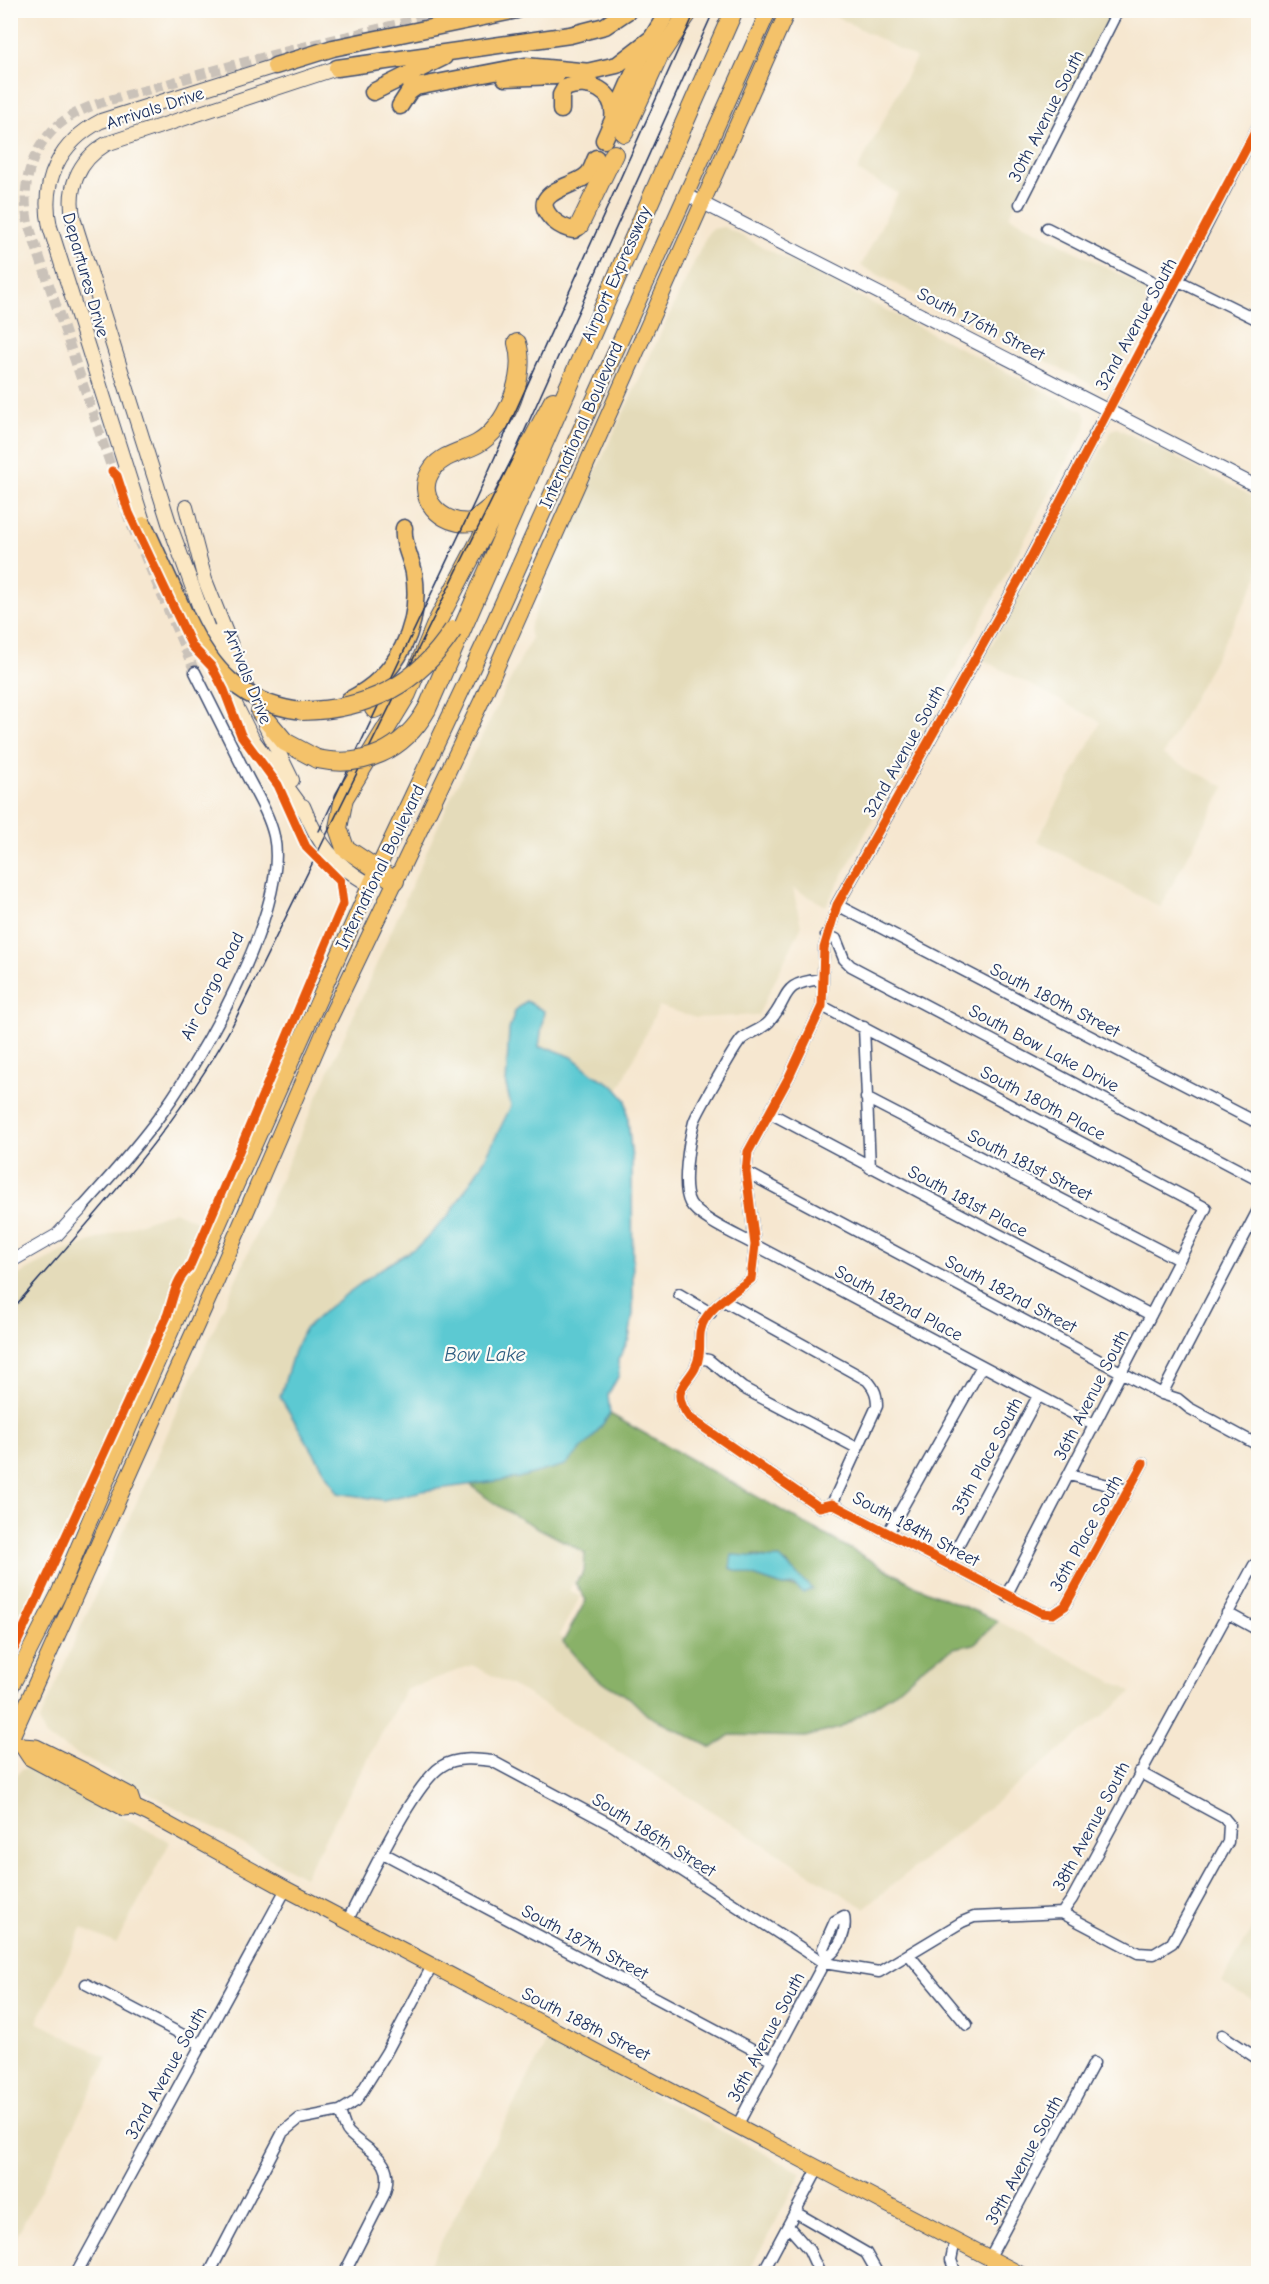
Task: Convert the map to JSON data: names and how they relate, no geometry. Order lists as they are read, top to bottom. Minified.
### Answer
{"streets":{"highway":["Arrivals Drive","Airport Expressway","Departures Drive"],"main road":["International Boulevard","South 188th Street"],"street":["30th Avenue South","South 176th Street","32nd Avenue South","Air Cargo Road","South 180th Street","South Bow Lake Drive","South 180th Place","South 181st Street","South 181st Place","South 182nd Street","South 182nd Place","36th Avenue South","35th Place South","South 184th Street","36th Place South","38th Avenue South","South 186th Street","South 187th Street","39th Avenue South"]},"crossings":[["Arrivals Drive","International Boulevard"],["South 176th Street","32nd Avenue South"],["South 176th Street","International Boulevard"],["32nd Avenue South","South 180th Street"],["32nd Avenue South","South Bow Lake Drive"],["32nd Avenue South","South 180th Place"],["32nd Avenue South","South 181st Place"],["32nd Avenue South","South 182nd Street"],["32nd Avenue South","South 182nd Place"],["32nd Avenue South","South 184th Street"],["32nd Avenue South","South 188th Street"],["International Boulevard","South 188th Street"],["South 180th Place","36th Avenue South"],["South 181st Street","36th Avenue South"],["South 181st Place","36th Avenue South"],["South 182nd Street","36th Avenue South"],["South 182nd Place","36th Avenue South"],["South 182nd Place","35th Place South"],["36th Avenue South","South 184th Street"],["36th Avenue South","38th Avenue South"],["36th Avenue South","South 186th Street"],["36th Avenue South","South 187th Street"],["36th Avenue South","South 188th Street"],["35th Place South","South 184th Street"],["South 184th Street","36th Place South"],["38th Avenue South","South 186th Street"],["South 186th Street","South 187th Street"],["South 188th Street","39th Avenue South"]],"water":["Bow Lake"]}
